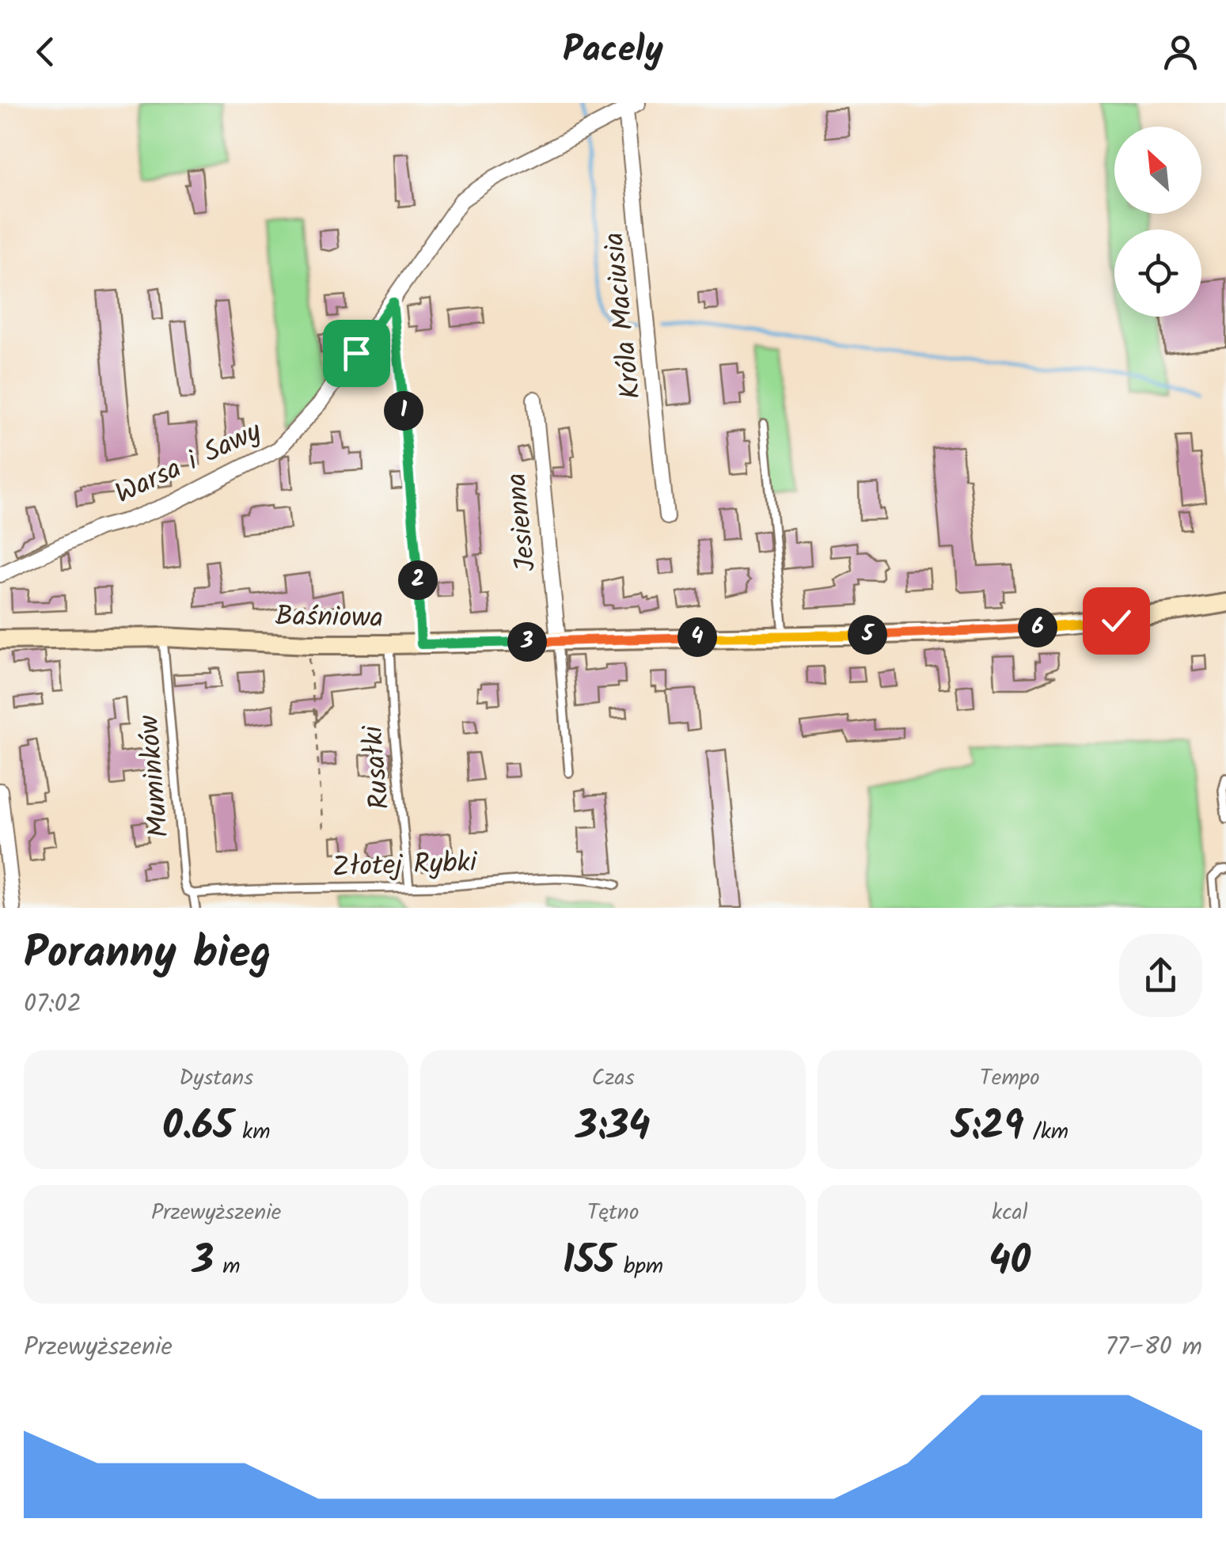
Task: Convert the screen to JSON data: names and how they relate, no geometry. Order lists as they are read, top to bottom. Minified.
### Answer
{"streets":{"main road":["Baśniowa"],"street":["Króla Maciusia","Warsa i Sawy","Jesienna"],"lane":["Rusałki","Muminków","Złotej Rybki"]},"crossings":[["Króla Maciusia","Warsa i Sawy"],["Jesienna","Baśniowa"],["Baśniowa","Rusałki"],["Baśniowa","Muminków"],["Rusałki","Złotej Rybki"],["Muminków","Złotej Rybki"]],"north":"top left","page":{"header":"Pacely","pins":["1","2","6","5","4","3"],"heading":["Poranny bieg","07:02"],"stats":[["Dystans","0.65 km"],["Czas","3:34"],["Tempo","5:29 /km"],["Przewyższenie","3 m"],["Tętno","155 bpm"],["kcal","40"]],"chart":["Przewyższenie","77–80 m"]}}
